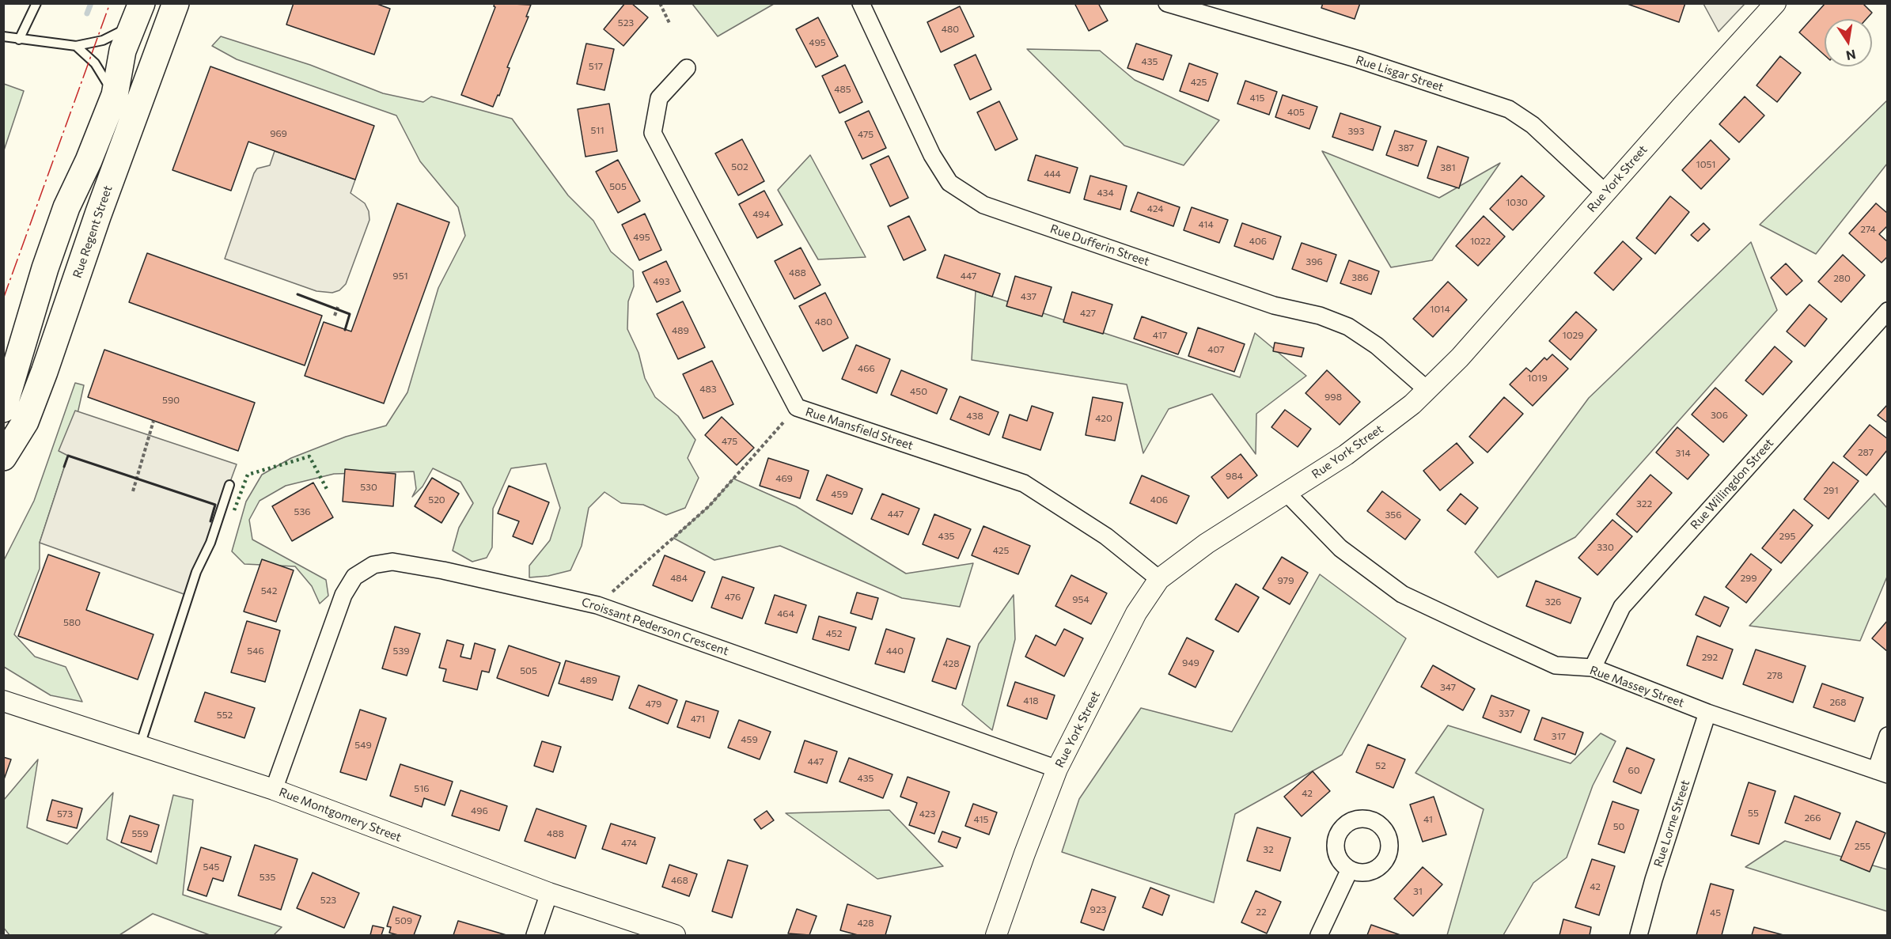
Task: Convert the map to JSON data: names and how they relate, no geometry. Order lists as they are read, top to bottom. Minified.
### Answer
{"streets":{"main road":["Rue Regent Street"],"street":["Rue Lisgar Street","Rue York Street","Rue Dufferin Street","Rue Mansfield Street","Rue Willingdon Street","Croissant Pederson Crescent","Rue Massey Street","Rue Montgomery Street","Rue Lorne Street"]},"crossings":[["Rue Lisgar Street","Rue York Street"],["Rue York Street","Rue Dufferin Street"],["Rue York Street","Rue Mansfield Street"],["Rue York Street","Croissant Pederson Crescent"],["Rue York Street","Rue Massey Street"],["Rue Willingdon Street","Rue Massey Street"],["Croissant Pederson Crescent","Rue Montgomery Street"],["Rue Massey Street","Rue Lorne Street"]],"house_numbers":["523","480","495","435","517","425","485","415","405","511","393","969","475","387","1051","502","381","444","505","434","1030","424","494","414","274","495","406","1022","396","488","951","447","386","280","493","437","1014","427","480","489","417","1029","407","466","1019","483","450","998","590","306","438","420","475","287","314","984","469","530","291","459","520","406","322","536","447","356","435","295","330","425","484","299","979","542","476","954","326","464","580","452","546","539","440","292","949","428","505","278","489","347","418","268","479","337","552","471","317","459","549","447","52","60","435","516","42","496","55","573","423","266","415","41","50","559","488","474","255","32","545","535","468","42","31","523","923","22","45","509","428"],"north":"bottom"}
